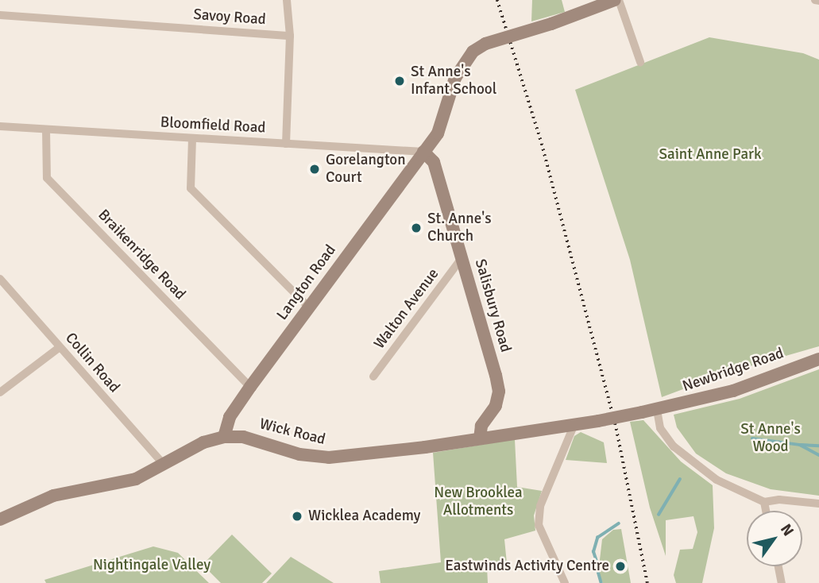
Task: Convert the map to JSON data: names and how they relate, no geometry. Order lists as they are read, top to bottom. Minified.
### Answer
{"streets":{"street":["Savoy Road","Bloomfield Road","Braikenridge Road","Langton Road","Salisbury Road","Walton Avenue","Collin Road","Newbridge Road","Wick Road"]},"crossings":[["Bloomfield Road","Braikenridge Road"],["Bloomfield Road","Langton Road"],["Bloomfield Road","Salisbury Road"],["Braikenridge Road","Langton Road"],["Langton Road","Salisbury Road"],["Langton Road","Wick Road"],["Salisbury Road","Walton Avenue"],["Salisbury Road","Wick Road"],["Collin Road","Wick Road"],["Newbridge Road","Wick Road"]],"parks":["Saint Anne Park","St Anne's Wood","New Brooklea Allotments","Nightingale Valley"],"places":["St Anne's Infant School","Gorelangton Court","St. Anne's Church","Wicklea Academy","Eastwinds Activity Centre"],"north":"top right"}
